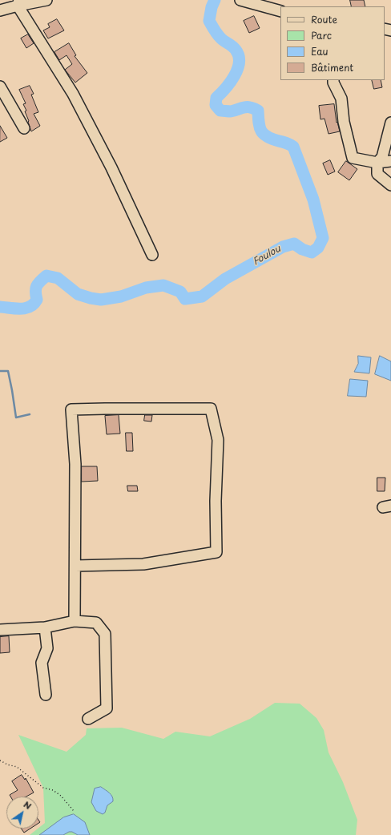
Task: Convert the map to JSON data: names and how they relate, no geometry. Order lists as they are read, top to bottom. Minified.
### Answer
{"water":["Foulou"],"legend":["Route","Parc","Eau","Bâtiment"],"north":"top right"}
